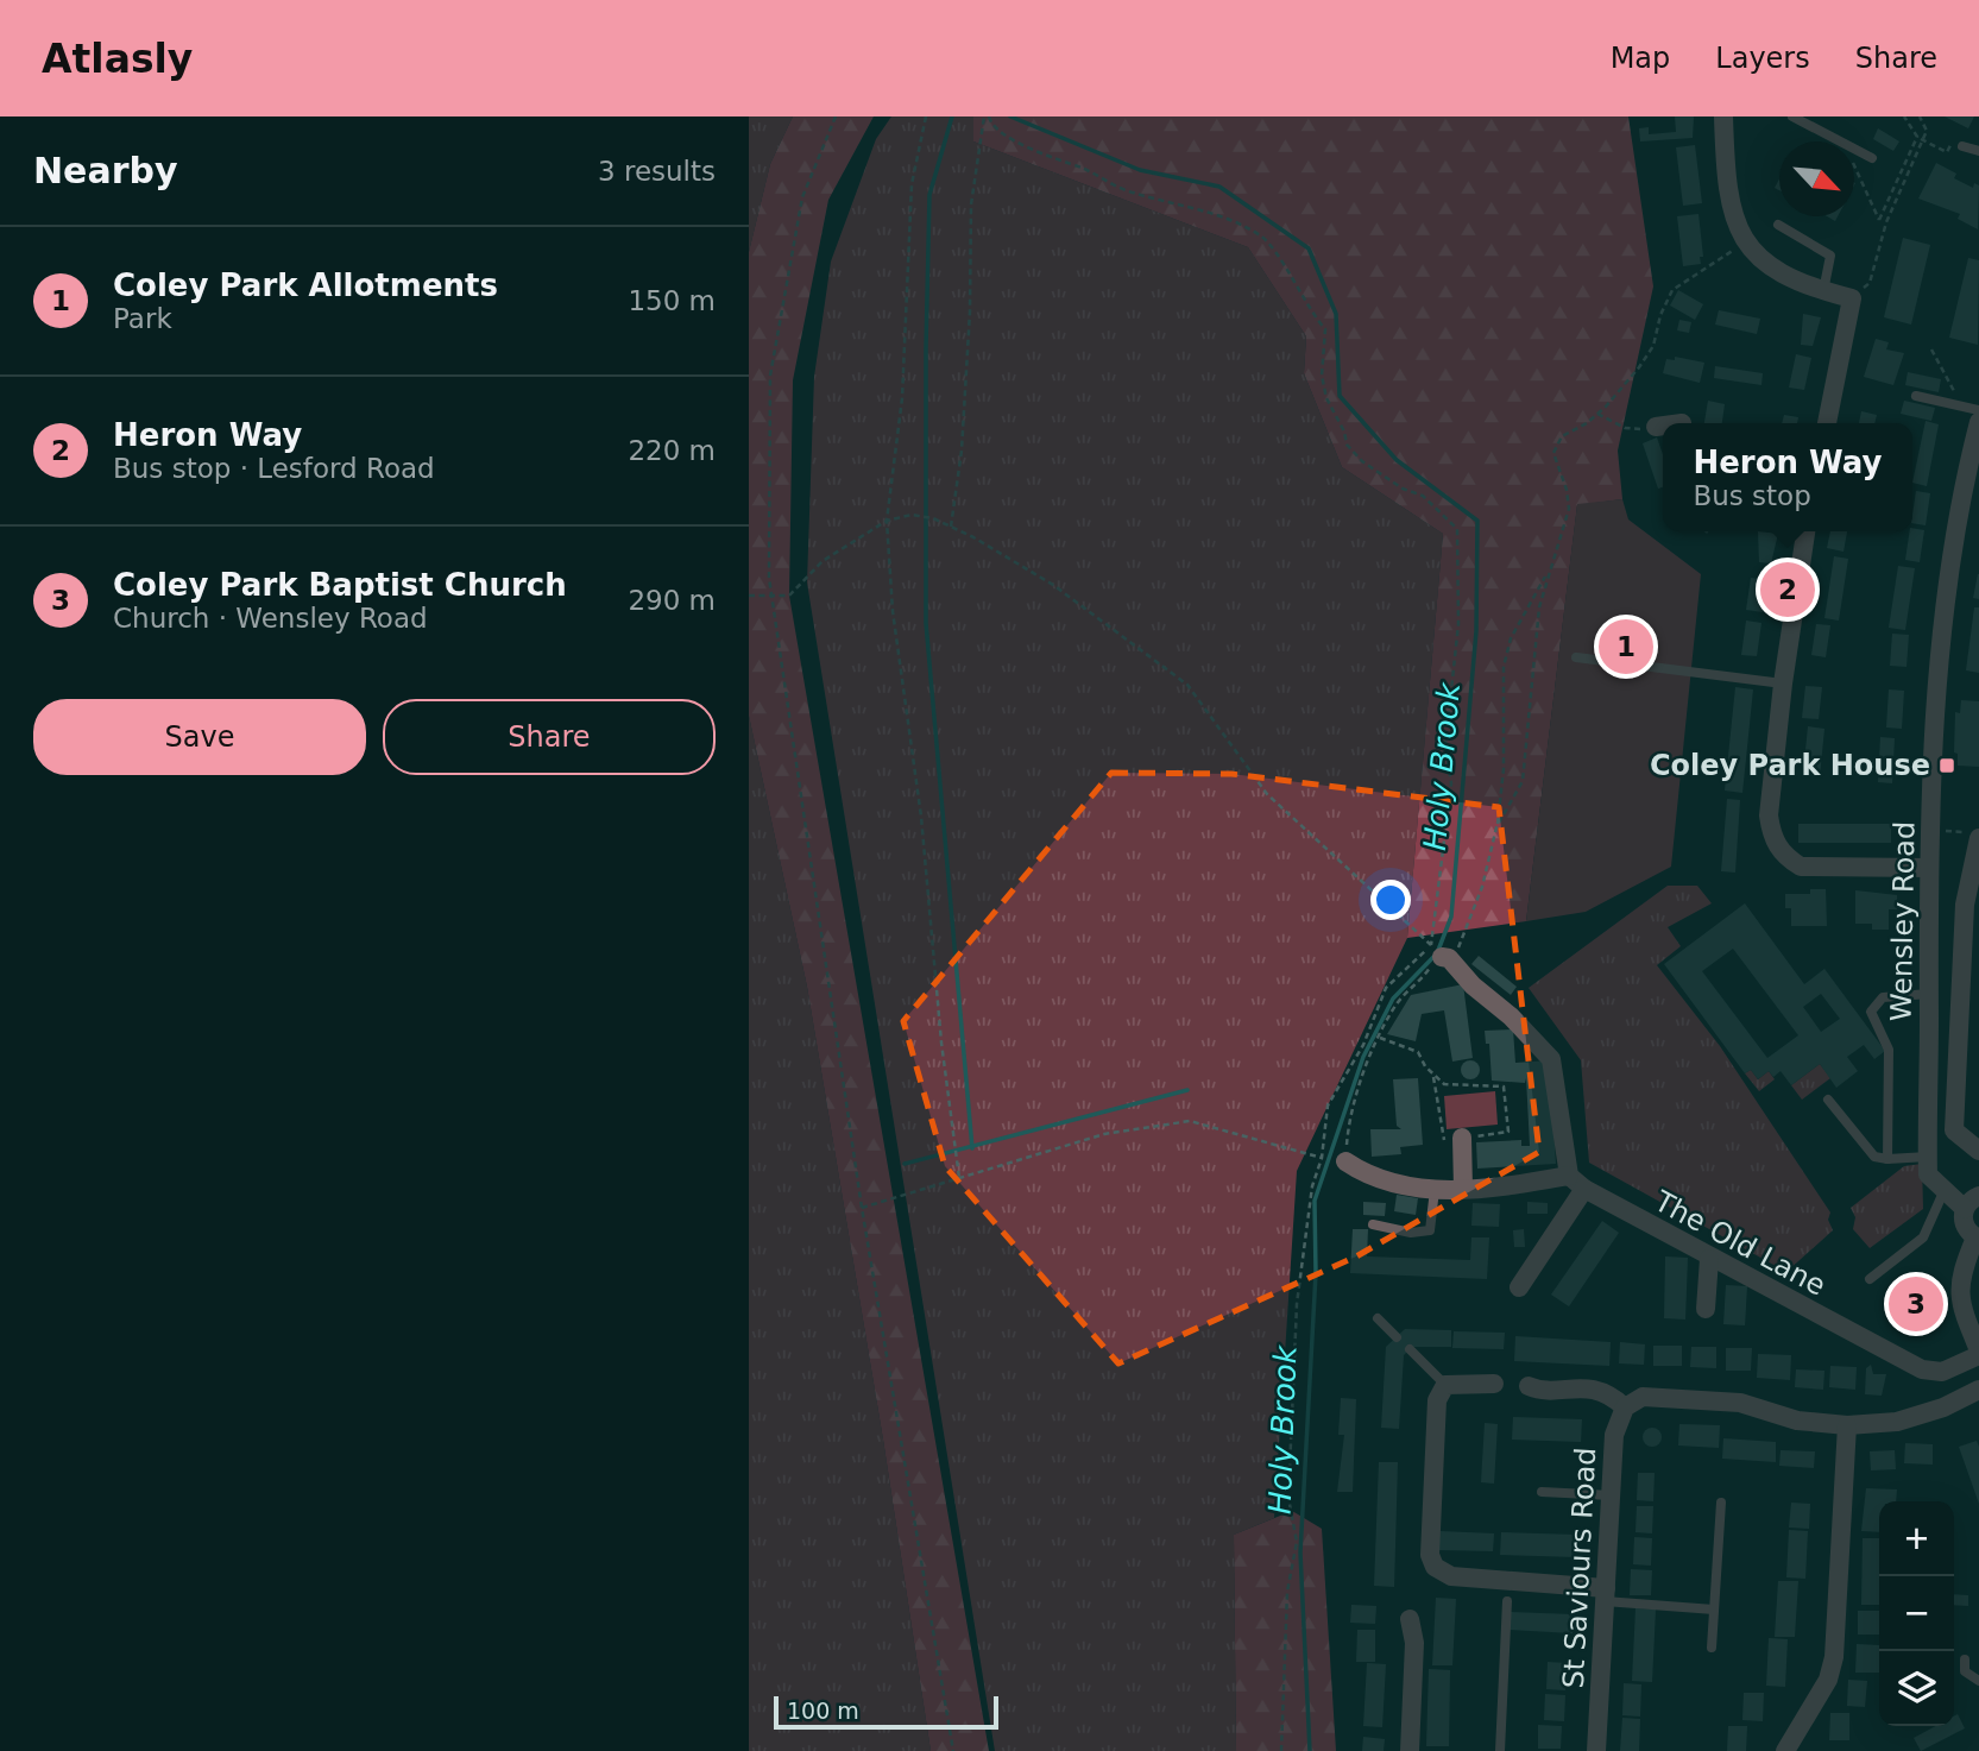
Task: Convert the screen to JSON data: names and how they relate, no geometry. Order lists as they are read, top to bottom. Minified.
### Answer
{"streets":{"street":["Wensley Road","The Old Lane","St Saviours Road"]},"water":["Holy Brook"],"places":{"transit":["Coley Park House"]},"scale_bar":"100 m","north":"bottom right","page":{"header":"Atlasly","nav":["Map","Layers","Share"],"heading":["Nearby","3 results"],"list":[{"mark":"1","name":"Coley Park Allotments","note":"Park","value":"150 m"},{"mark":"2","name":"Heron Way","note":"Bus stop · Lesford Road","value":"220 m"},{"mark":"3","name":"Coley Park Baptist Church","note":"Church · Wensley Road","value":"290 m"}],"popup":["Heron Way","Bus stop"],"pins":["2","1","3"],"buttons":["Save","Share"],"map_buttons":["+","−"],"scale":"100 m"}}
